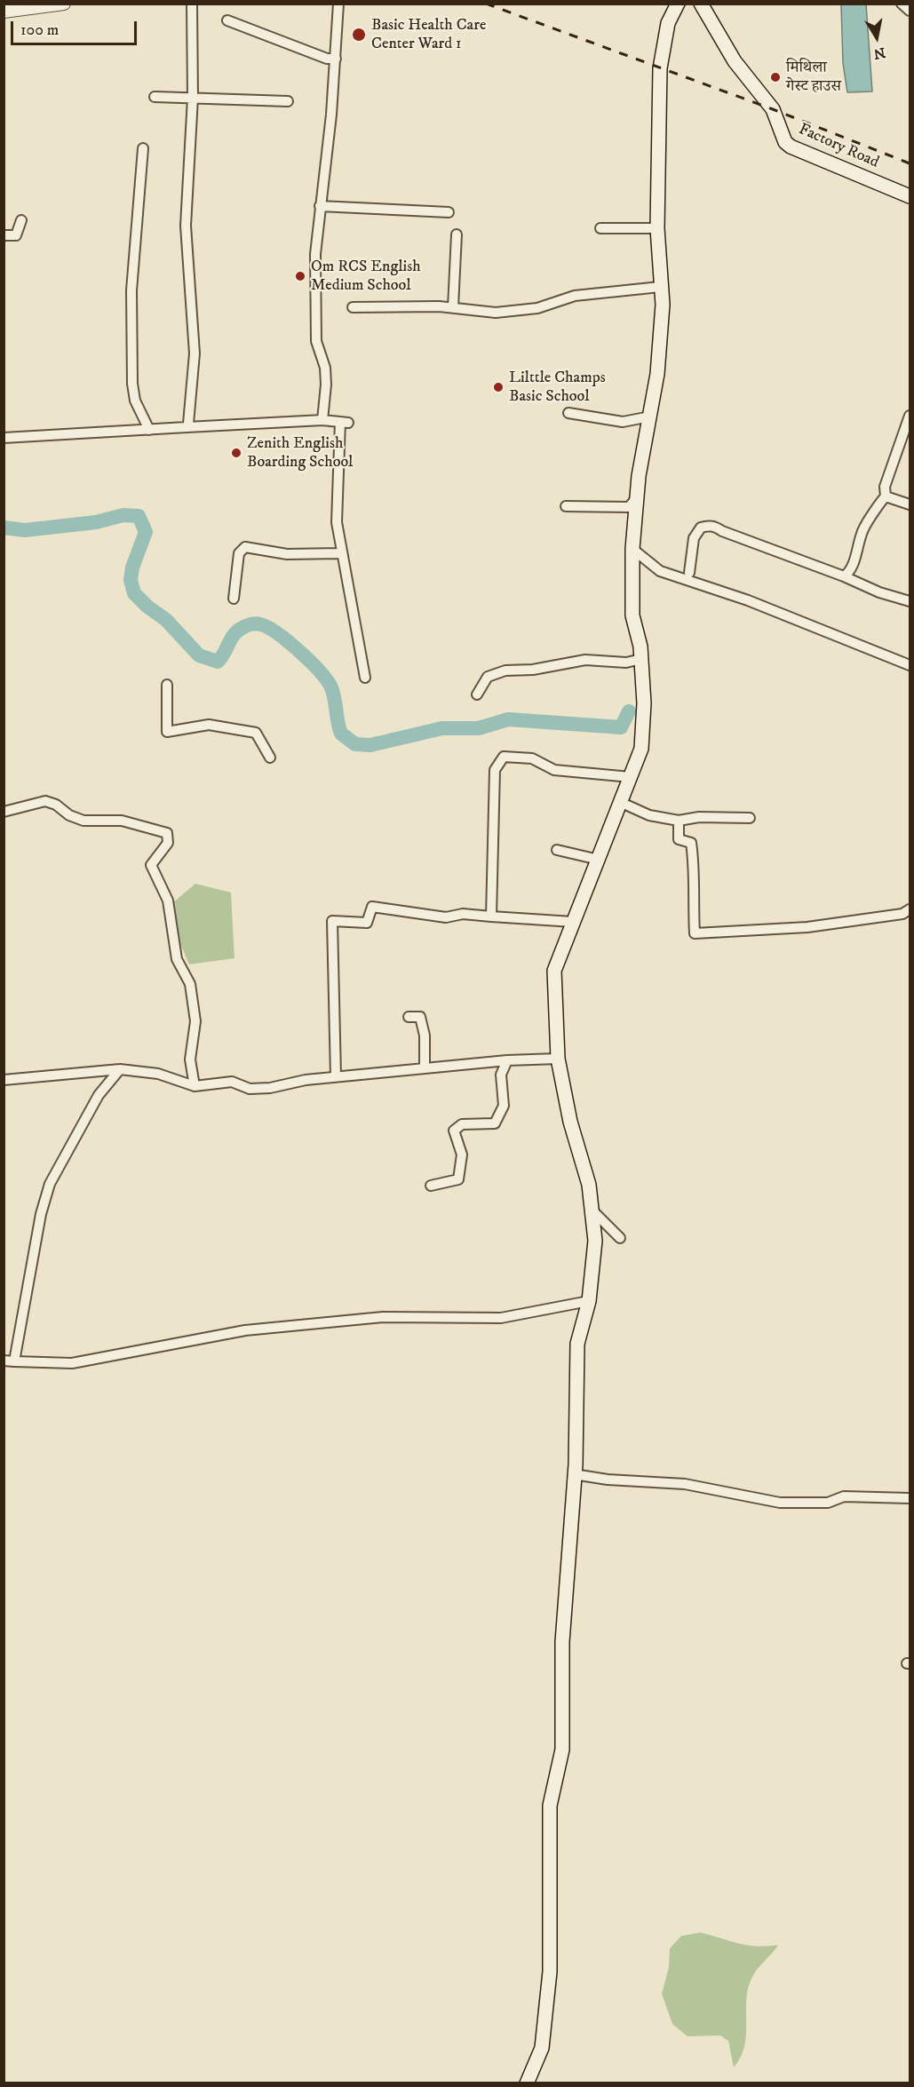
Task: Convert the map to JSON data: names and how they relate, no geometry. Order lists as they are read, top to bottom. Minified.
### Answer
{"streets":{"main road":["Factory Road"]},"places":["Basic Health Care Center Ward 1","मिथिला गेस्ट हाउस","Om RCS English Medium School","Lilttle Champs Basic School","Zenith English Boarding School"],"scale_bar":"100 m","north":"bottom"}
